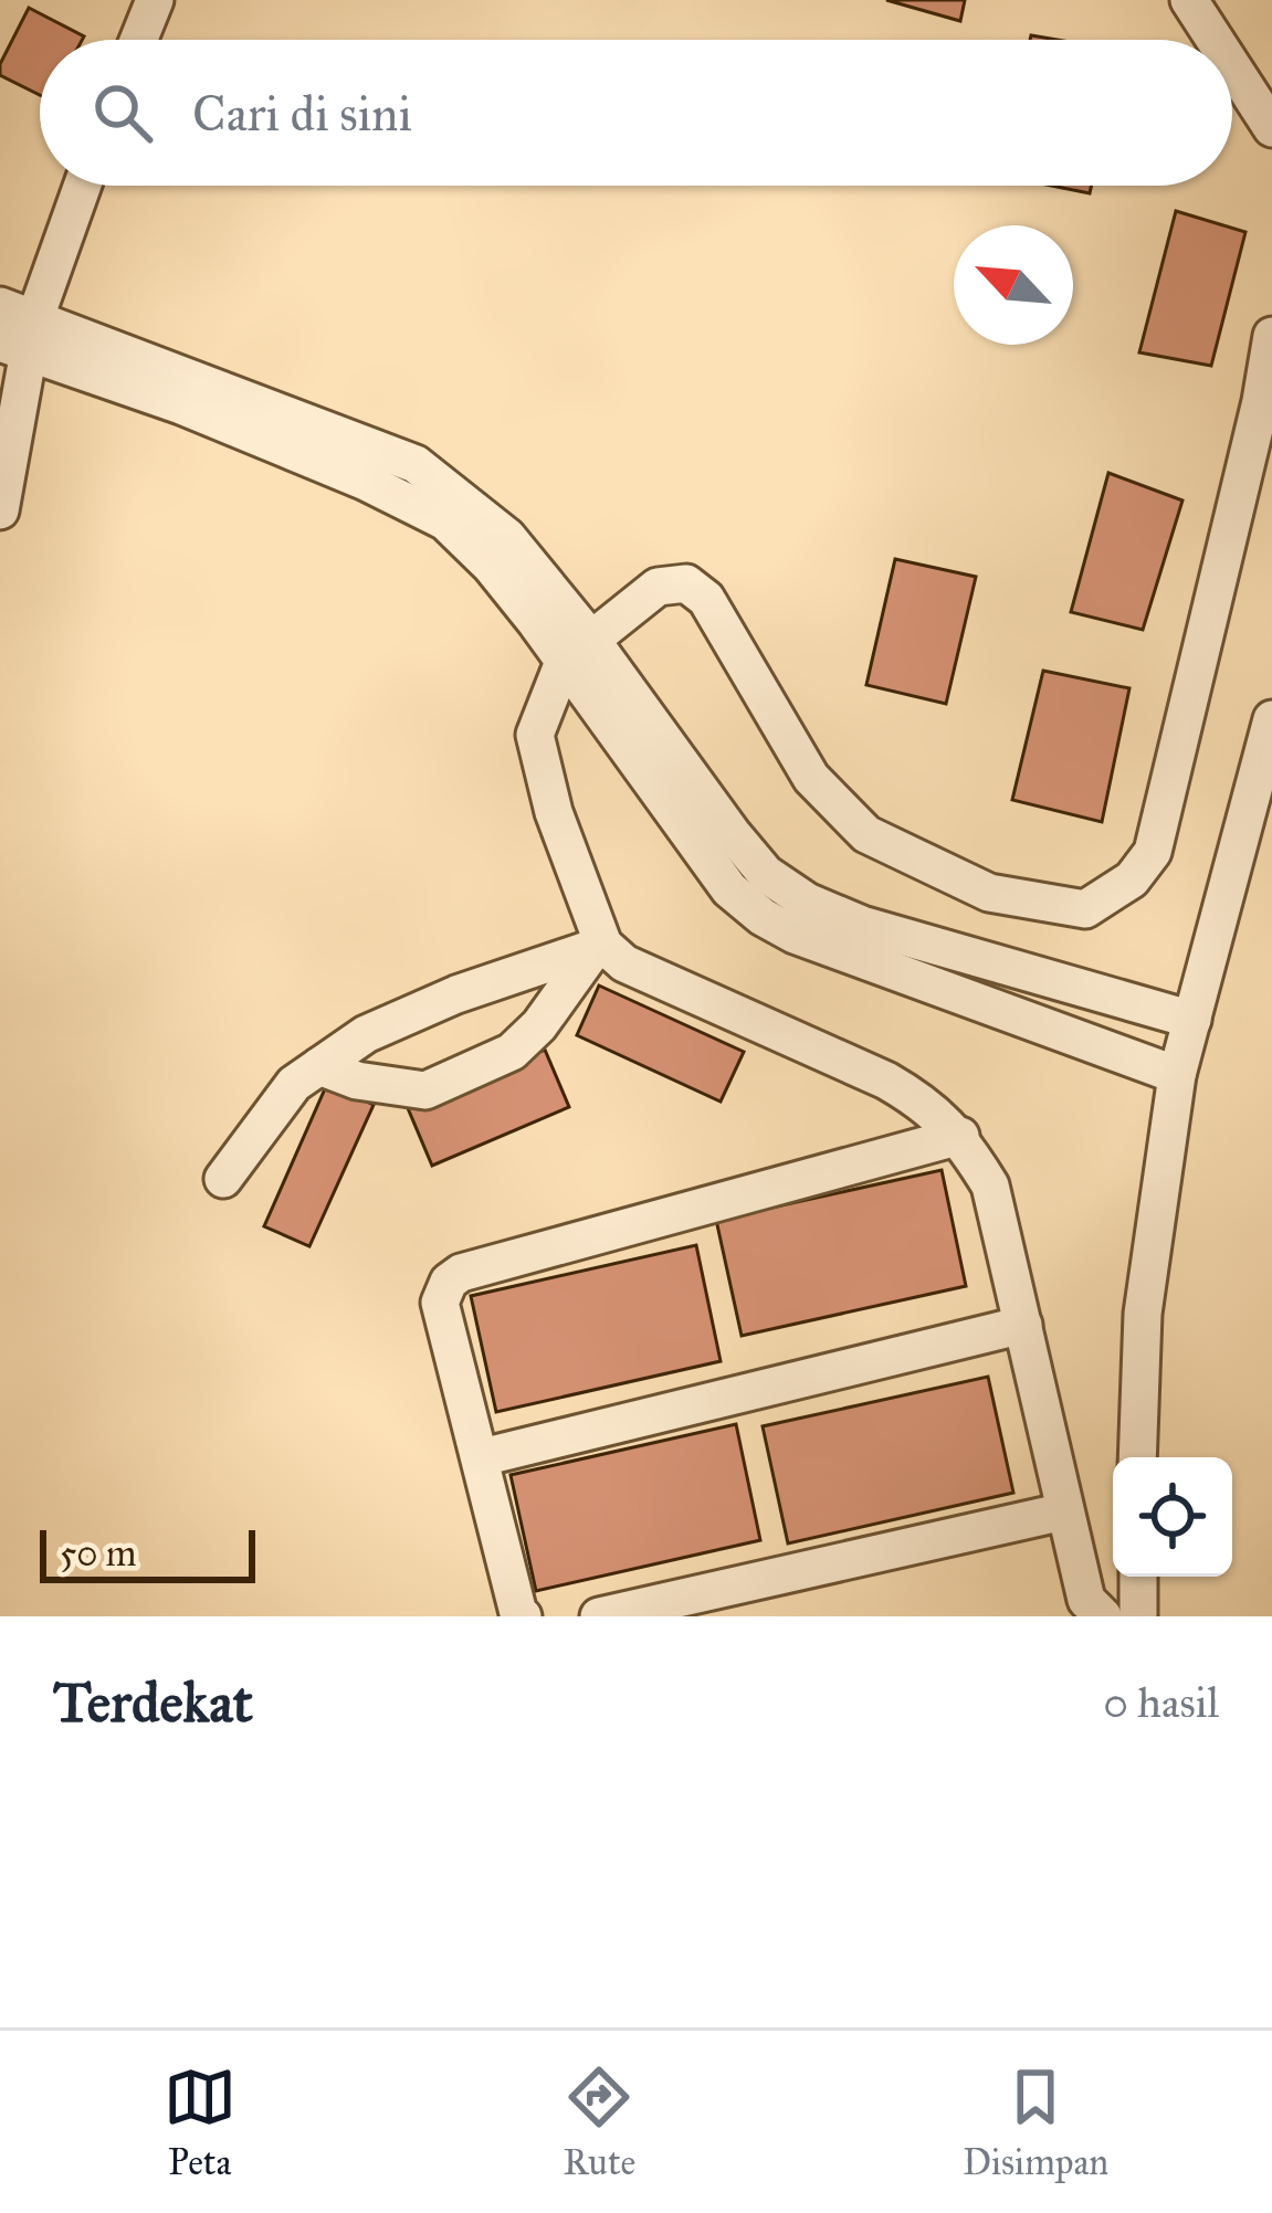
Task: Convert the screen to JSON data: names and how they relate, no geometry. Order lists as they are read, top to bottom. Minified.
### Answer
{"scale_bar":"50 m","north":"top left","page":{"search":"Cari di sini","scale":"50 m","heading":["Terdekat","0 hasil"],"nav":["Peta","Rute","Disimpan"]}}
